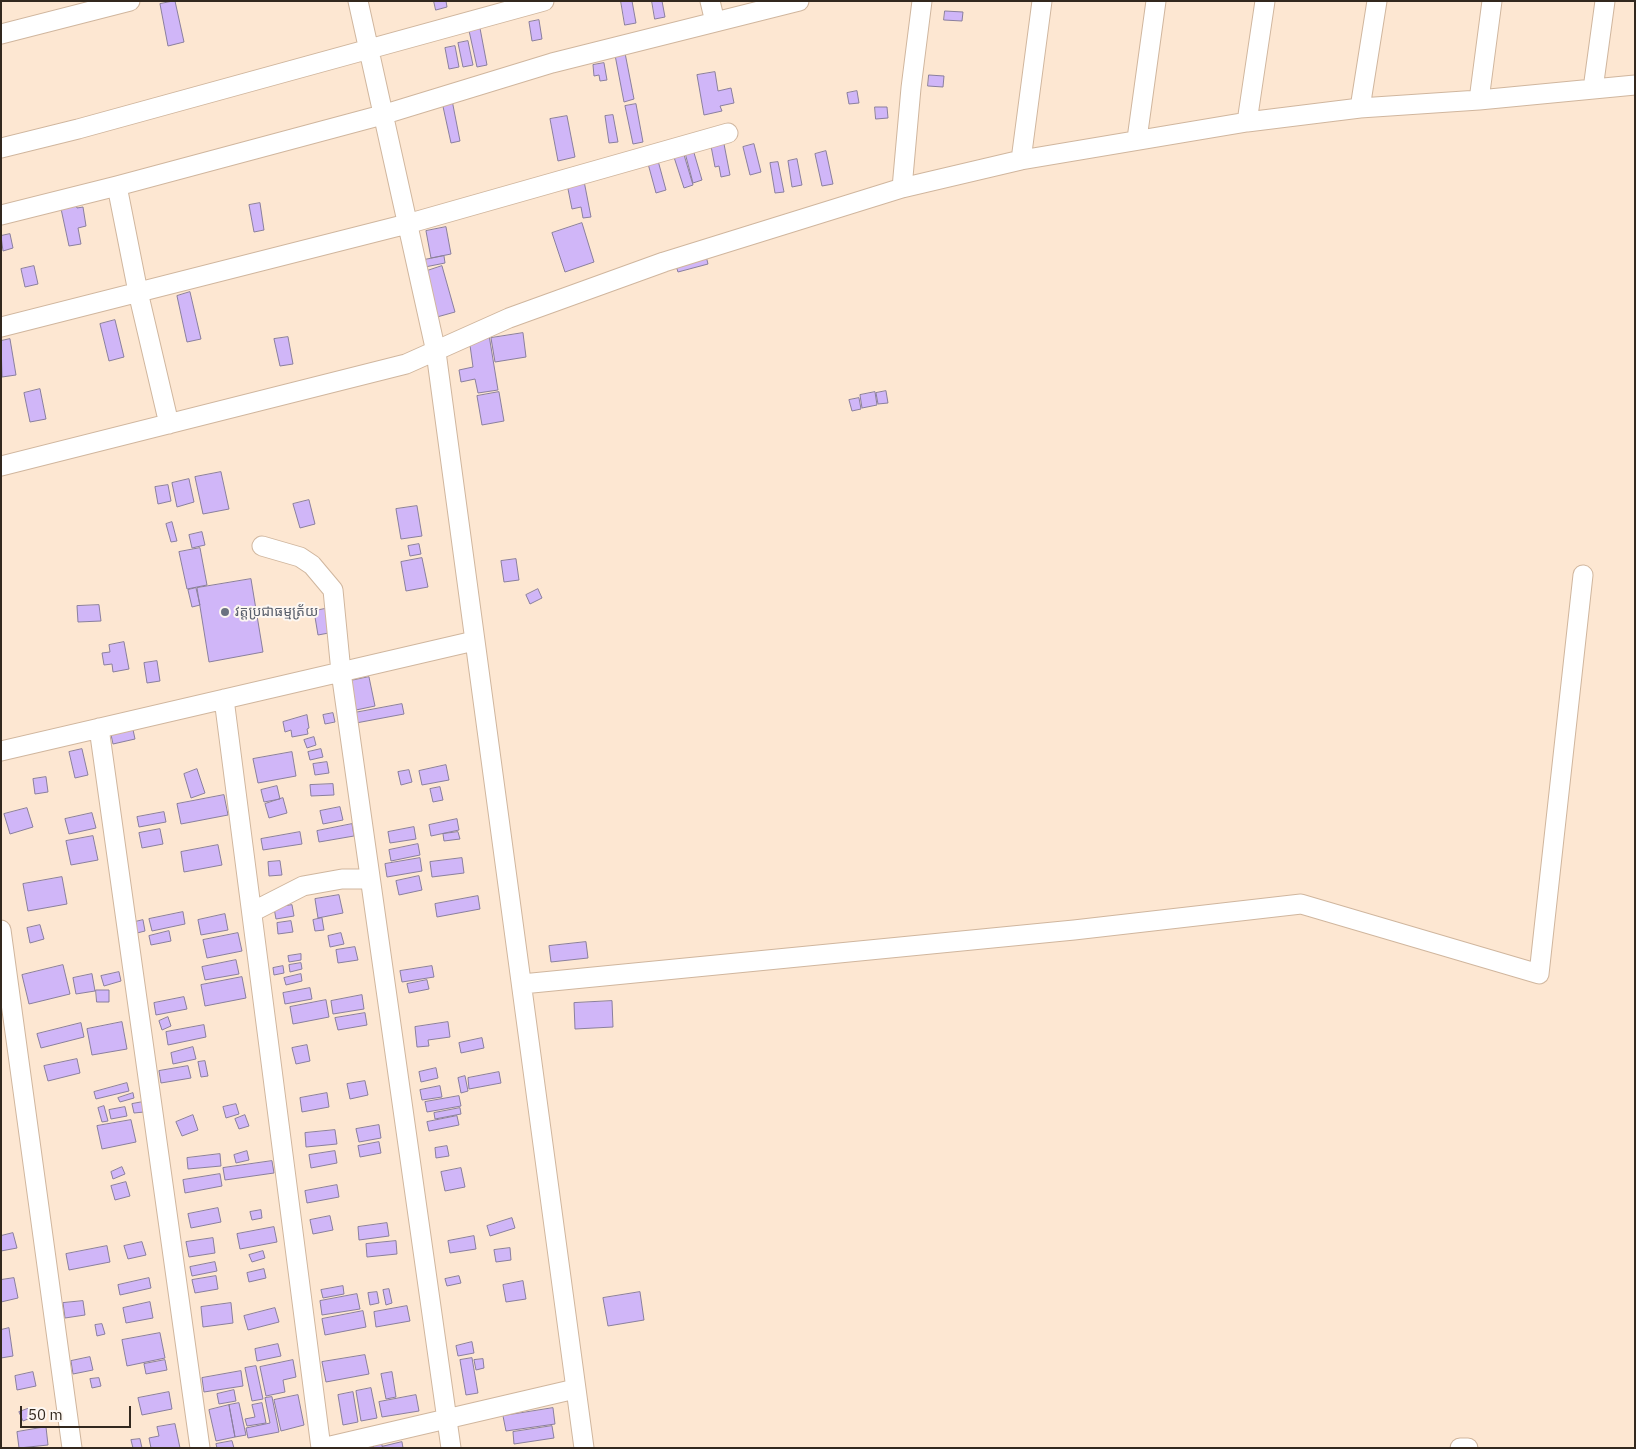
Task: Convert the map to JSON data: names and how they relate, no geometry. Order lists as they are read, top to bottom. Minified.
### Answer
{"places":["វត្តប្រជាធម្មត្រ័យ"],"scale_bar":"50 m"}
